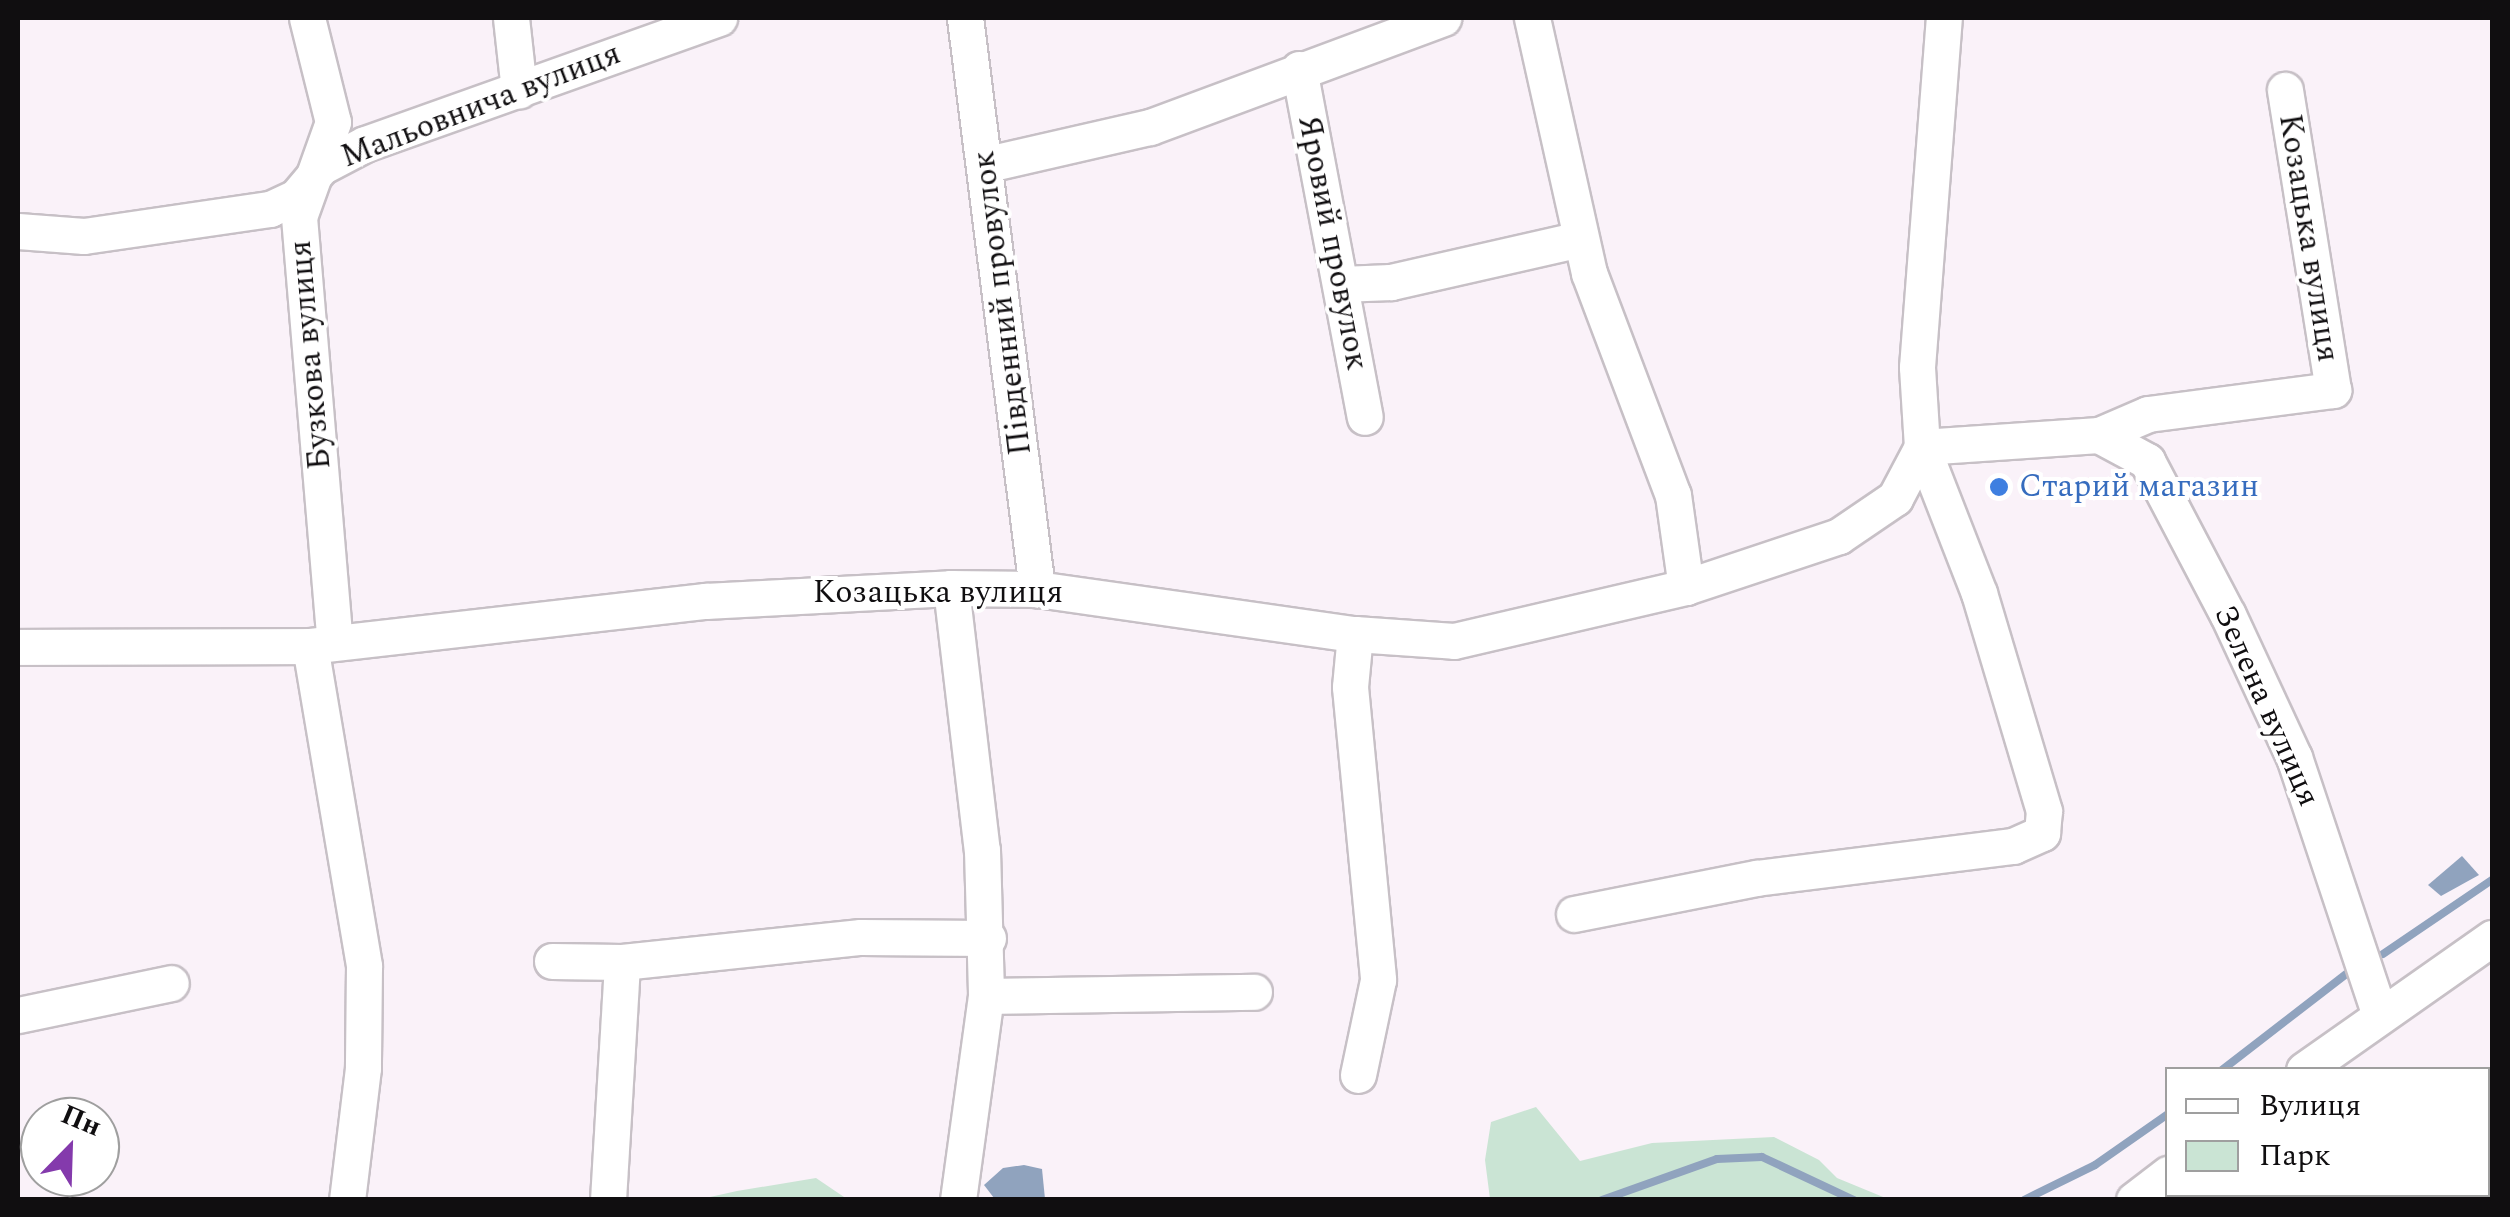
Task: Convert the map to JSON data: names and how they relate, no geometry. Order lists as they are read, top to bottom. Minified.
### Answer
{"streets":{"street":["Мальовнича вулиця","Козацька вулиця","Яровий провулок","Південний провулок","Бузкова вулиця","Зелена вулиця"]},"crossings":[["Мальовнича вулиця","Бузкова вулиця"],["Козацька вулиця","Південний провулок"],["Козацька вулиця","Бузкова вулиця"],["Козацька вулиця","Зелена вулиця"]],"places":["Старий магазин"],"legend":["Вулиця","Парк"],"north":"top right"}
